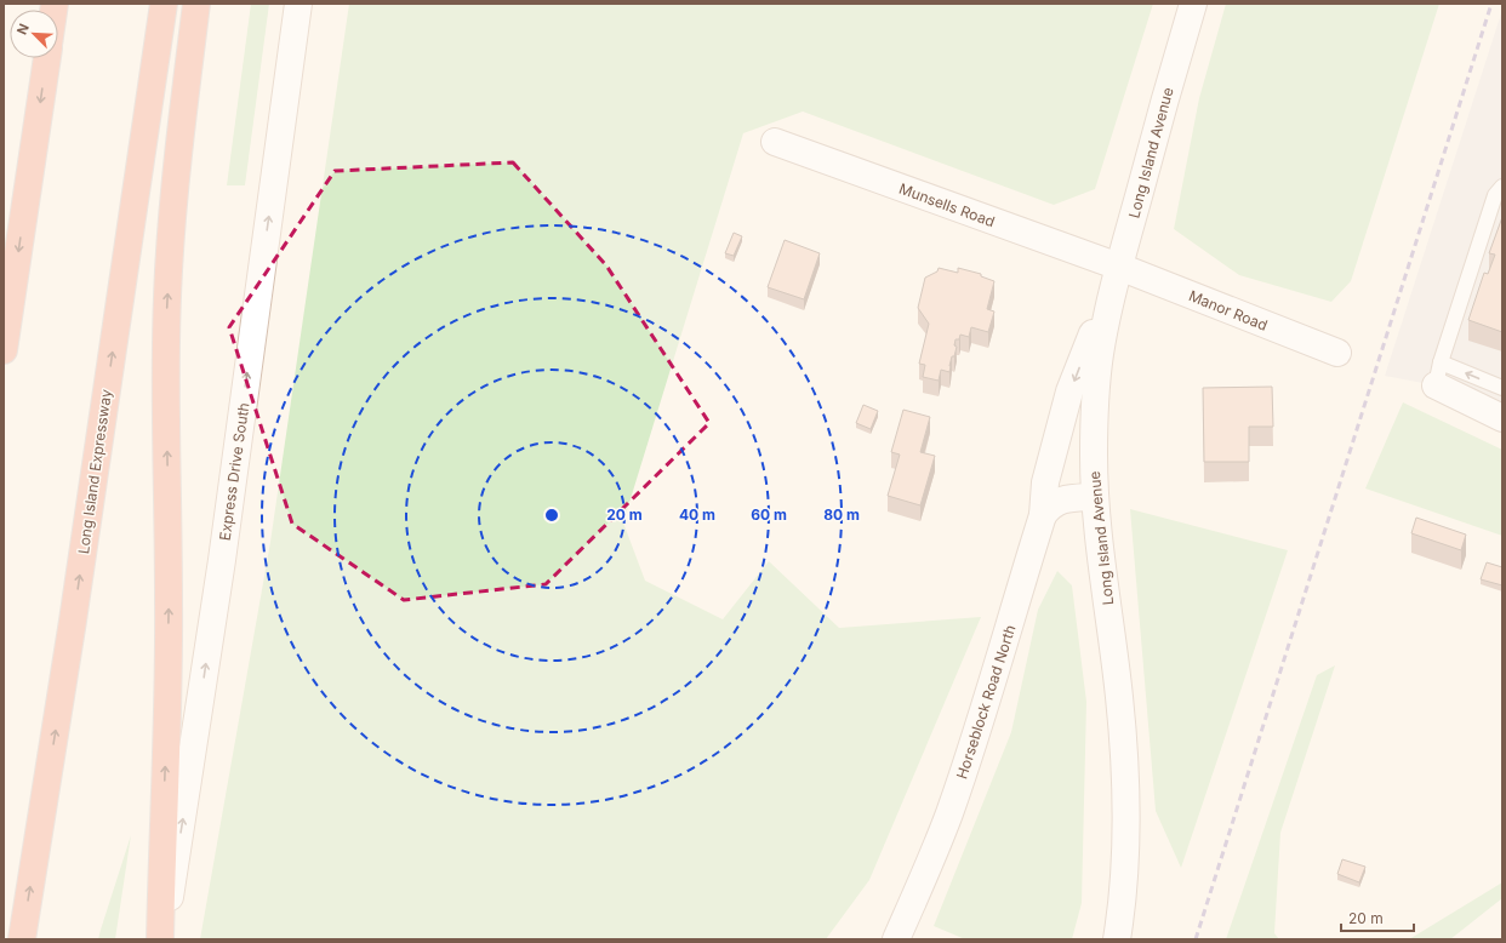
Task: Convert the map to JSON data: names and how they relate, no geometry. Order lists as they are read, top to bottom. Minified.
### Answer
{"streets":{"highway":["Long Island Expressway"],"street":["Long Island Avenue","Munsells Road","Manor Road","Express Drive South","Horseblock Road North"]},"crossings":[["Long Island Avenue","Munsells Road"],["Long Island Avenue","Manor Road"],["Long Island Avenue","Horseblock Road North"],["Munsells Road","Manor Road"],["Munsells Road","Horseblock Road North"],["Manor Road","Horseblock Road North"]],"one_way":["Express Drive South","Horseblock Road North"],"scale_bar":"20 m","north":"top left","rings":["20 m","40 m","60 m","80 m"]}
